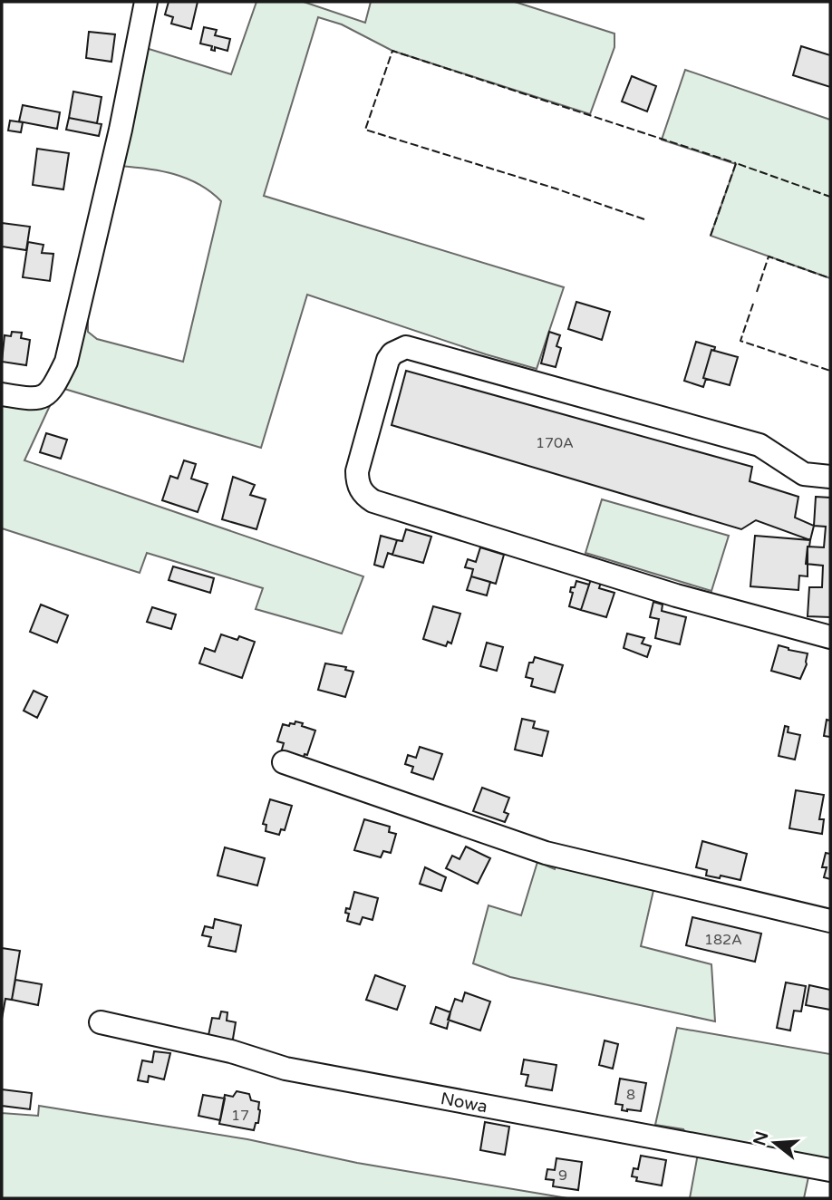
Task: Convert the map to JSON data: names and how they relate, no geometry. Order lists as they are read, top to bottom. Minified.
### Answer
{"streets":{"street":["Nowa"]},"house_numbers":["170A","182A","8","17","9"],"north":"left"}
